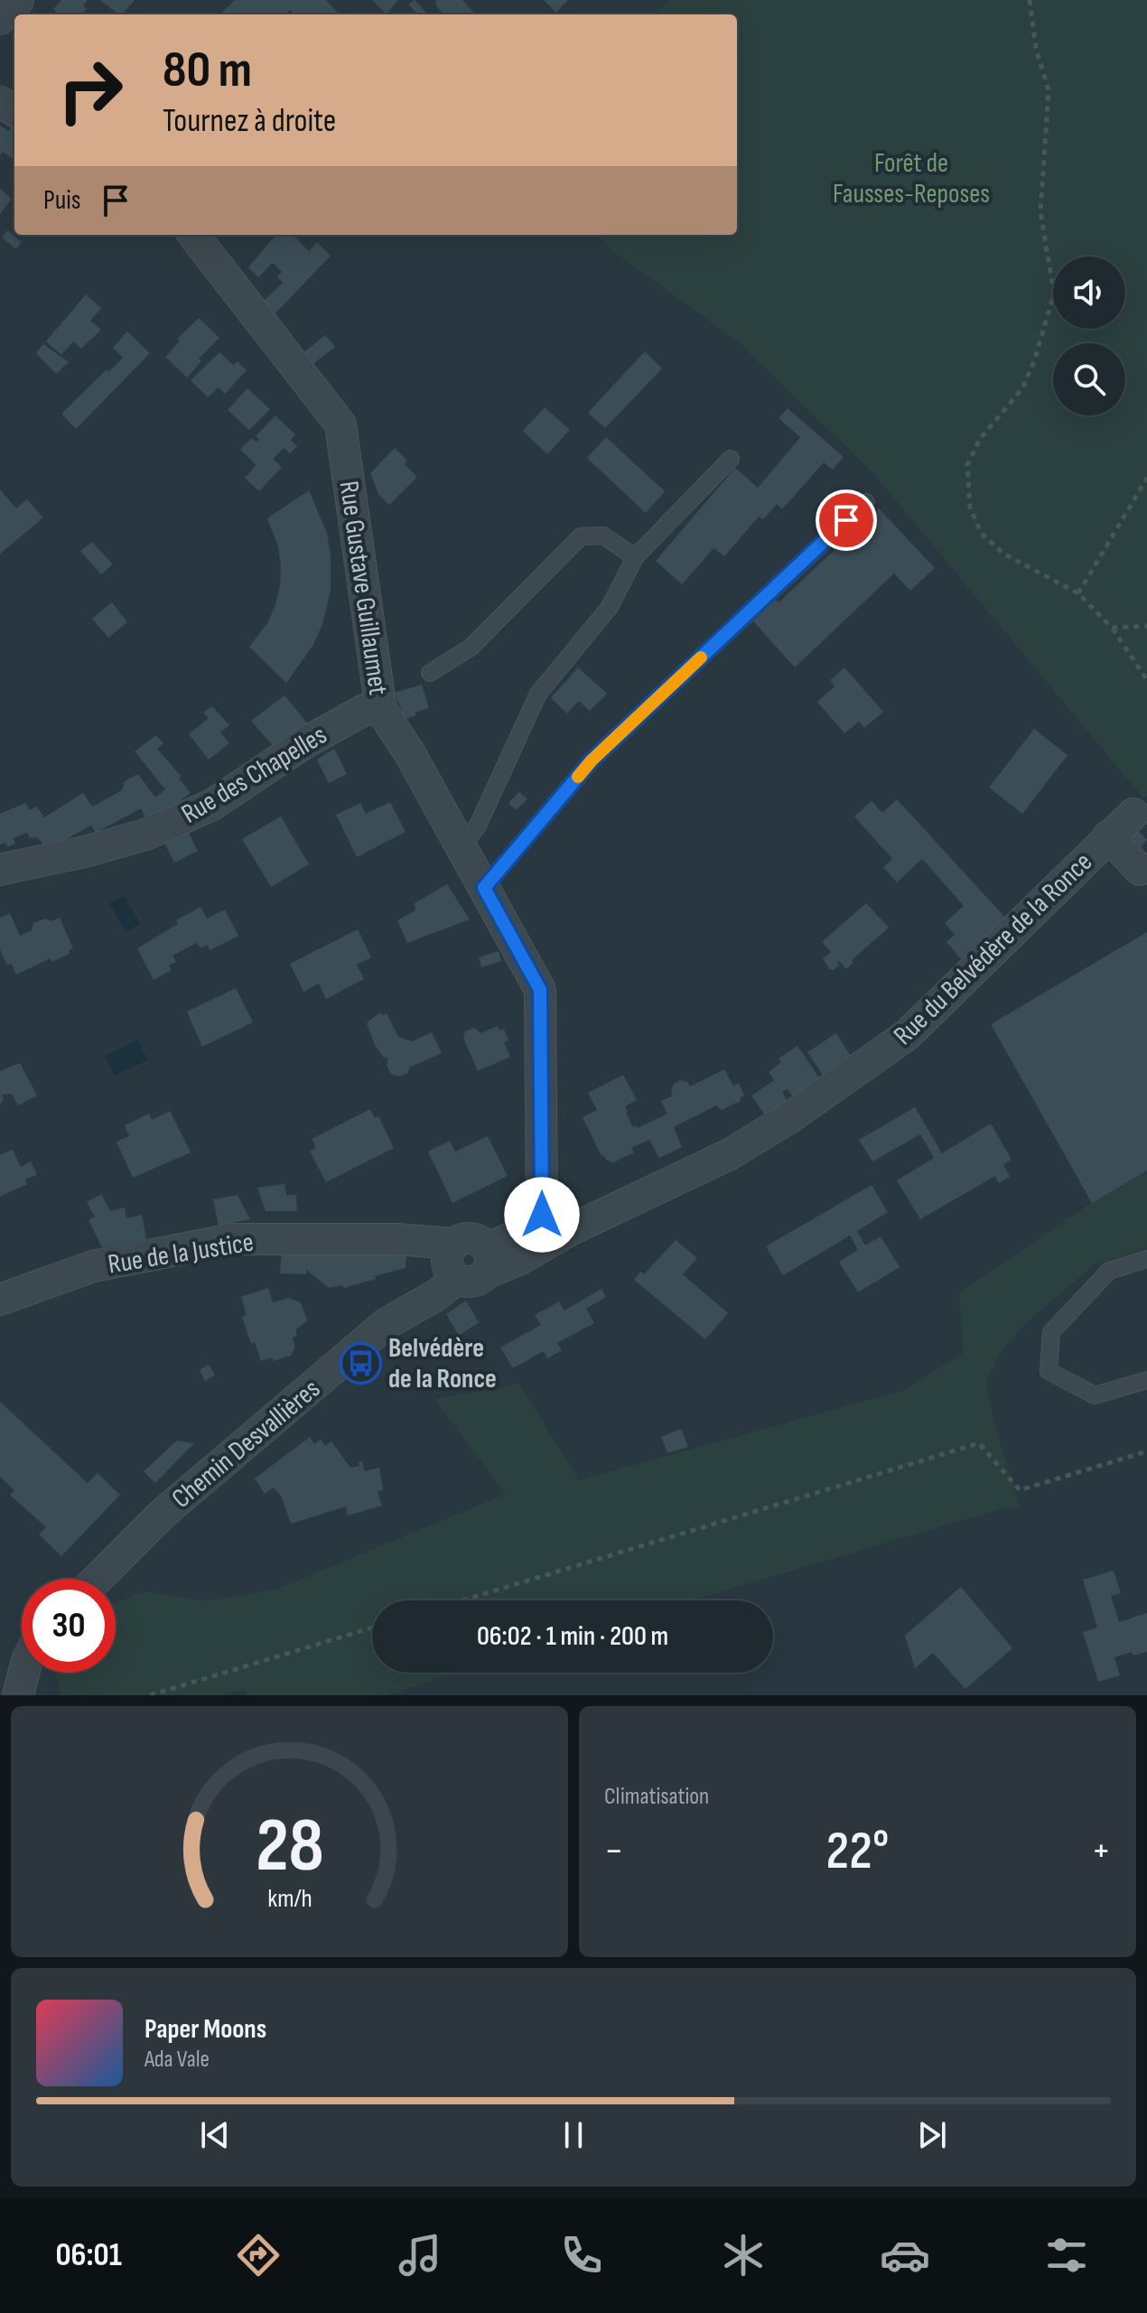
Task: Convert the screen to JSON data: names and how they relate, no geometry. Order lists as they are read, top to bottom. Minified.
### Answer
{"streets":{"street":["Rue Gustave Guillaumet","Rue des Chapelles","Rue du Belvédère de la Ronce","Rue de la Justice","Chemin Desvallières"]},"crossings":[["Rue Gustave Guillaumet","Rue des Chapelles"],["Rue du Belvédère de la Ronce","Chemin Desvallières"],["Rue de la Justice","Chemin Desvallières"]],"parks":["Forêt de Fausses-Reposes"],"places":{"bus stop":["Belvédère de la Ronce"]},"page":{"turn":["80 m","Tournez à droite"],"then":"Puis","limit":"30","trip":"06:02 · 1 min · 200 m","tile":"Climatisation","heat":["−","22°","+"],"song":["Paper Moons","Ada Vale"],"tabs":"06:01","gauge":["28","km/h"]}}
